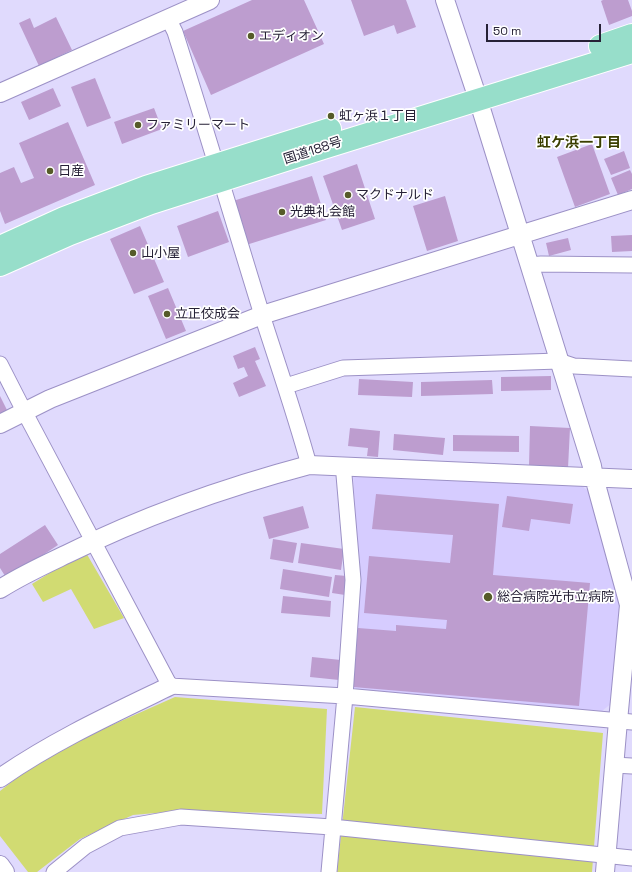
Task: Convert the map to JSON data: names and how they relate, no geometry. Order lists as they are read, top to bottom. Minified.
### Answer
{"streets":{"highway":["国道188号"]},"districts":["虹ケ浜一丁目"],"places":["エディオン","虹ヶ浜１丁目","ファミリーマート","日産","マクドナルド","光典礼会館","山小屋","立正佼成会","総合病院光市立病院"],"scale_bar":"50 m"}
